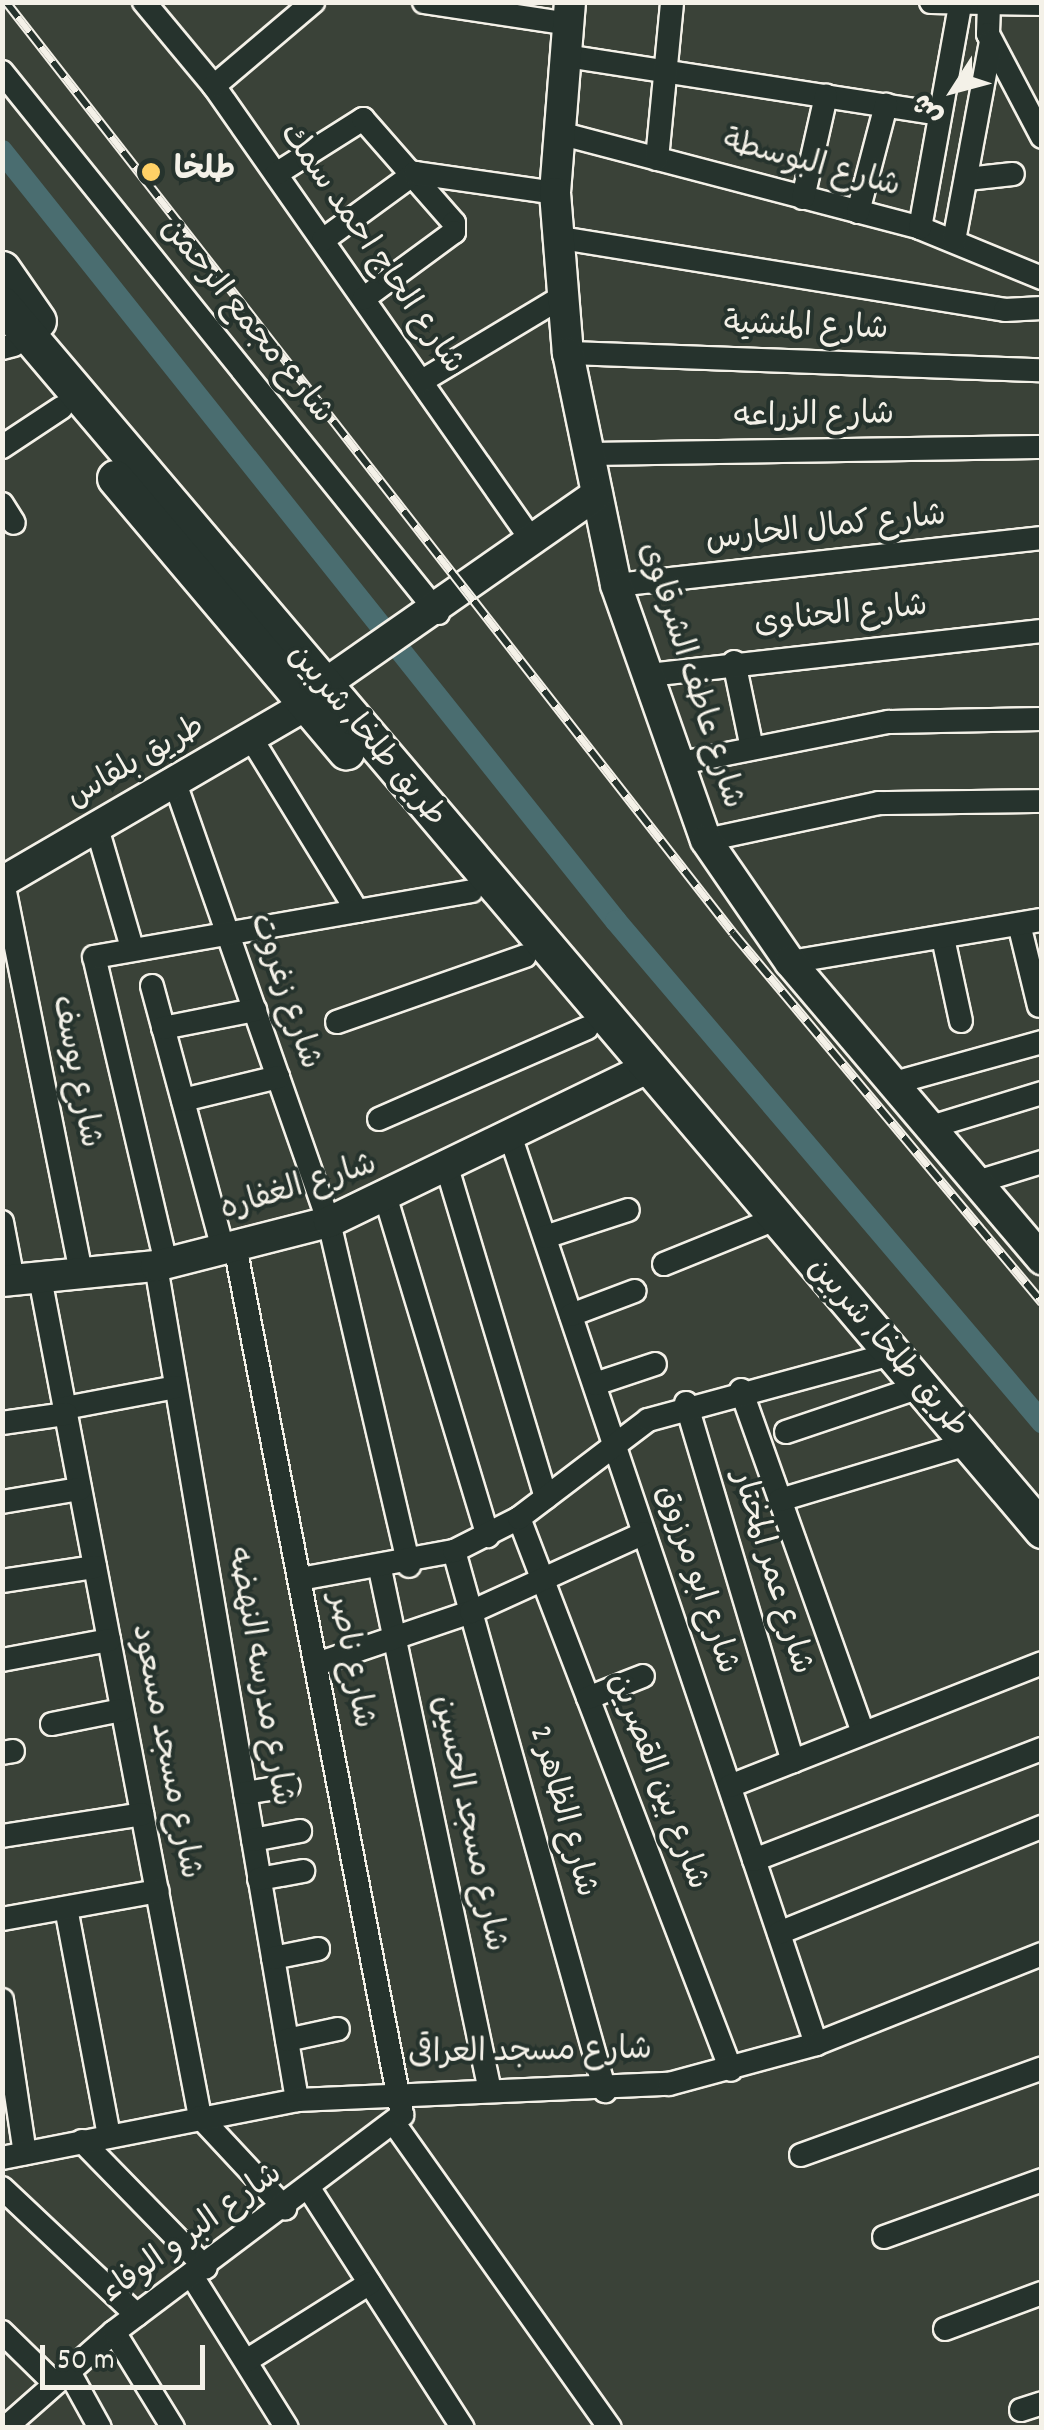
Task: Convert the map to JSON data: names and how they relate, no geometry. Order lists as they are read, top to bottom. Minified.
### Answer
{"streets":{"main road":["طريق طلخا, شربين"],"street":["شارع البوسطة","شارع الحاج احمد سمك","شارع مجمع الرحمن","شارع المنشية","شارع الزراعه","شارع كمال الحارس","شارع الحناوى","شارع عاطف الشرقاوى","طريق بلقاس","شارع زغروت","شارع يوسف","شارع الغفاره","شارع عمر المختار","شارع ابو مرزوق","شارع ناصر","شارع مدرسه النهضه","شارع مسجد مسعود","شارع بين القصرين","شارع الظاهر 2","شارع مسجد الحسين","شارع مسجد العراقى","شارع البر و الوفاء"]},"crossings":[["شارع البوسطة","شارع عاطف الشرقاوى"],["شارع مجمع الرحمن","طريق بلقاس"],["شارع المنشية","شارع عاطف الشرقاوى"],["شارع الزراعه","شارع عاطف الشرقاوى"],["شارع كمال الحارس","شارع عاطف الشرقاوى"],["شارع الحناوى","شارع عاطف الشرقاوى"],["طريق طلخا, شربين","طريق بلقاس"],["طريق طلخا, شربين","شارع الغفاره"],["طريق بلقاس","شارع زغروت"],["طريق بلقاس","شارع يوسف"],["شارع زغروت","شارع الغفاره"],["شارع يوسف","شارع الغفاره"],["شارع الغفاره","شارع ابو مرزوق"],["شارع الغفاره","شارع ناصر"],["شارع الغفاره","شارع مدرسه النهضه"],["شارع الغفاره","شارع مسجد مسعود"],["شارع ابو مرزوق","شارع مسجد العراقى"],["شارع ناصر","شارع مسجد العراقى"],["شارع مدرسه النهضه","شارع مسجد العراقى"],["شارع مسجد مسعود","شارع مسجد العراقى"],["شارع بين القصرين","شارع مسجد العراقى"],["شارع الظاهر 2","شارع مسجد العراقى"],["شارع مسجد الحسين","شارع مسجد العراقى"]],"places":["طلخا"],"scale_bar":"50 m","north":"bottom left"}
